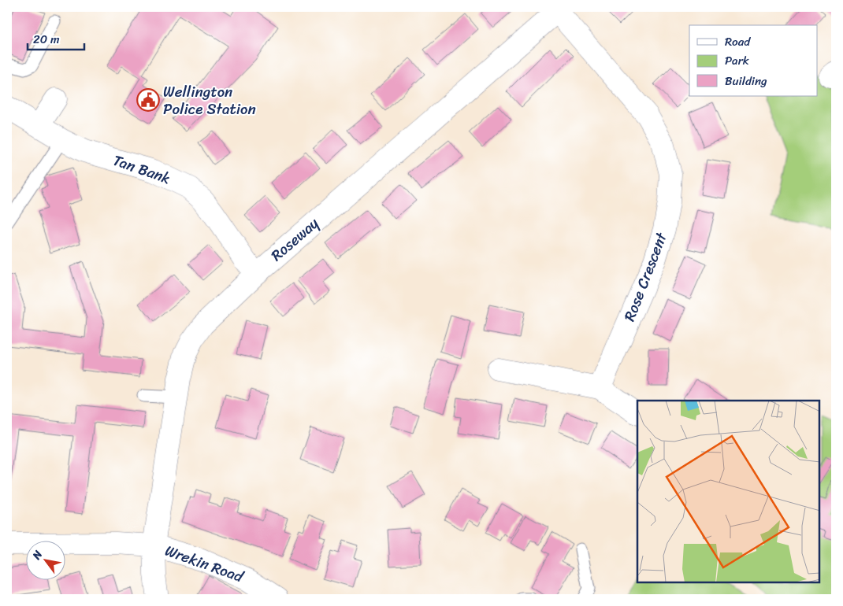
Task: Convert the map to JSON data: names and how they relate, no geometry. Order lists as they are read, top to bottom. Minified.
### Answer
{"streets":{"street":["Tan Bank","Roseway","Rose Crescent","Wrekin Road"]},"crossings":[["Tan Bank","Roseway"],["Roseway","Rose Crescent"],["Roseway","Wrekin Road"]],"places":{"public building":["Wellington Police Station"]},"legend":["Road","Park","Building"],"scale_bar":"20 m","north":"top left"}
